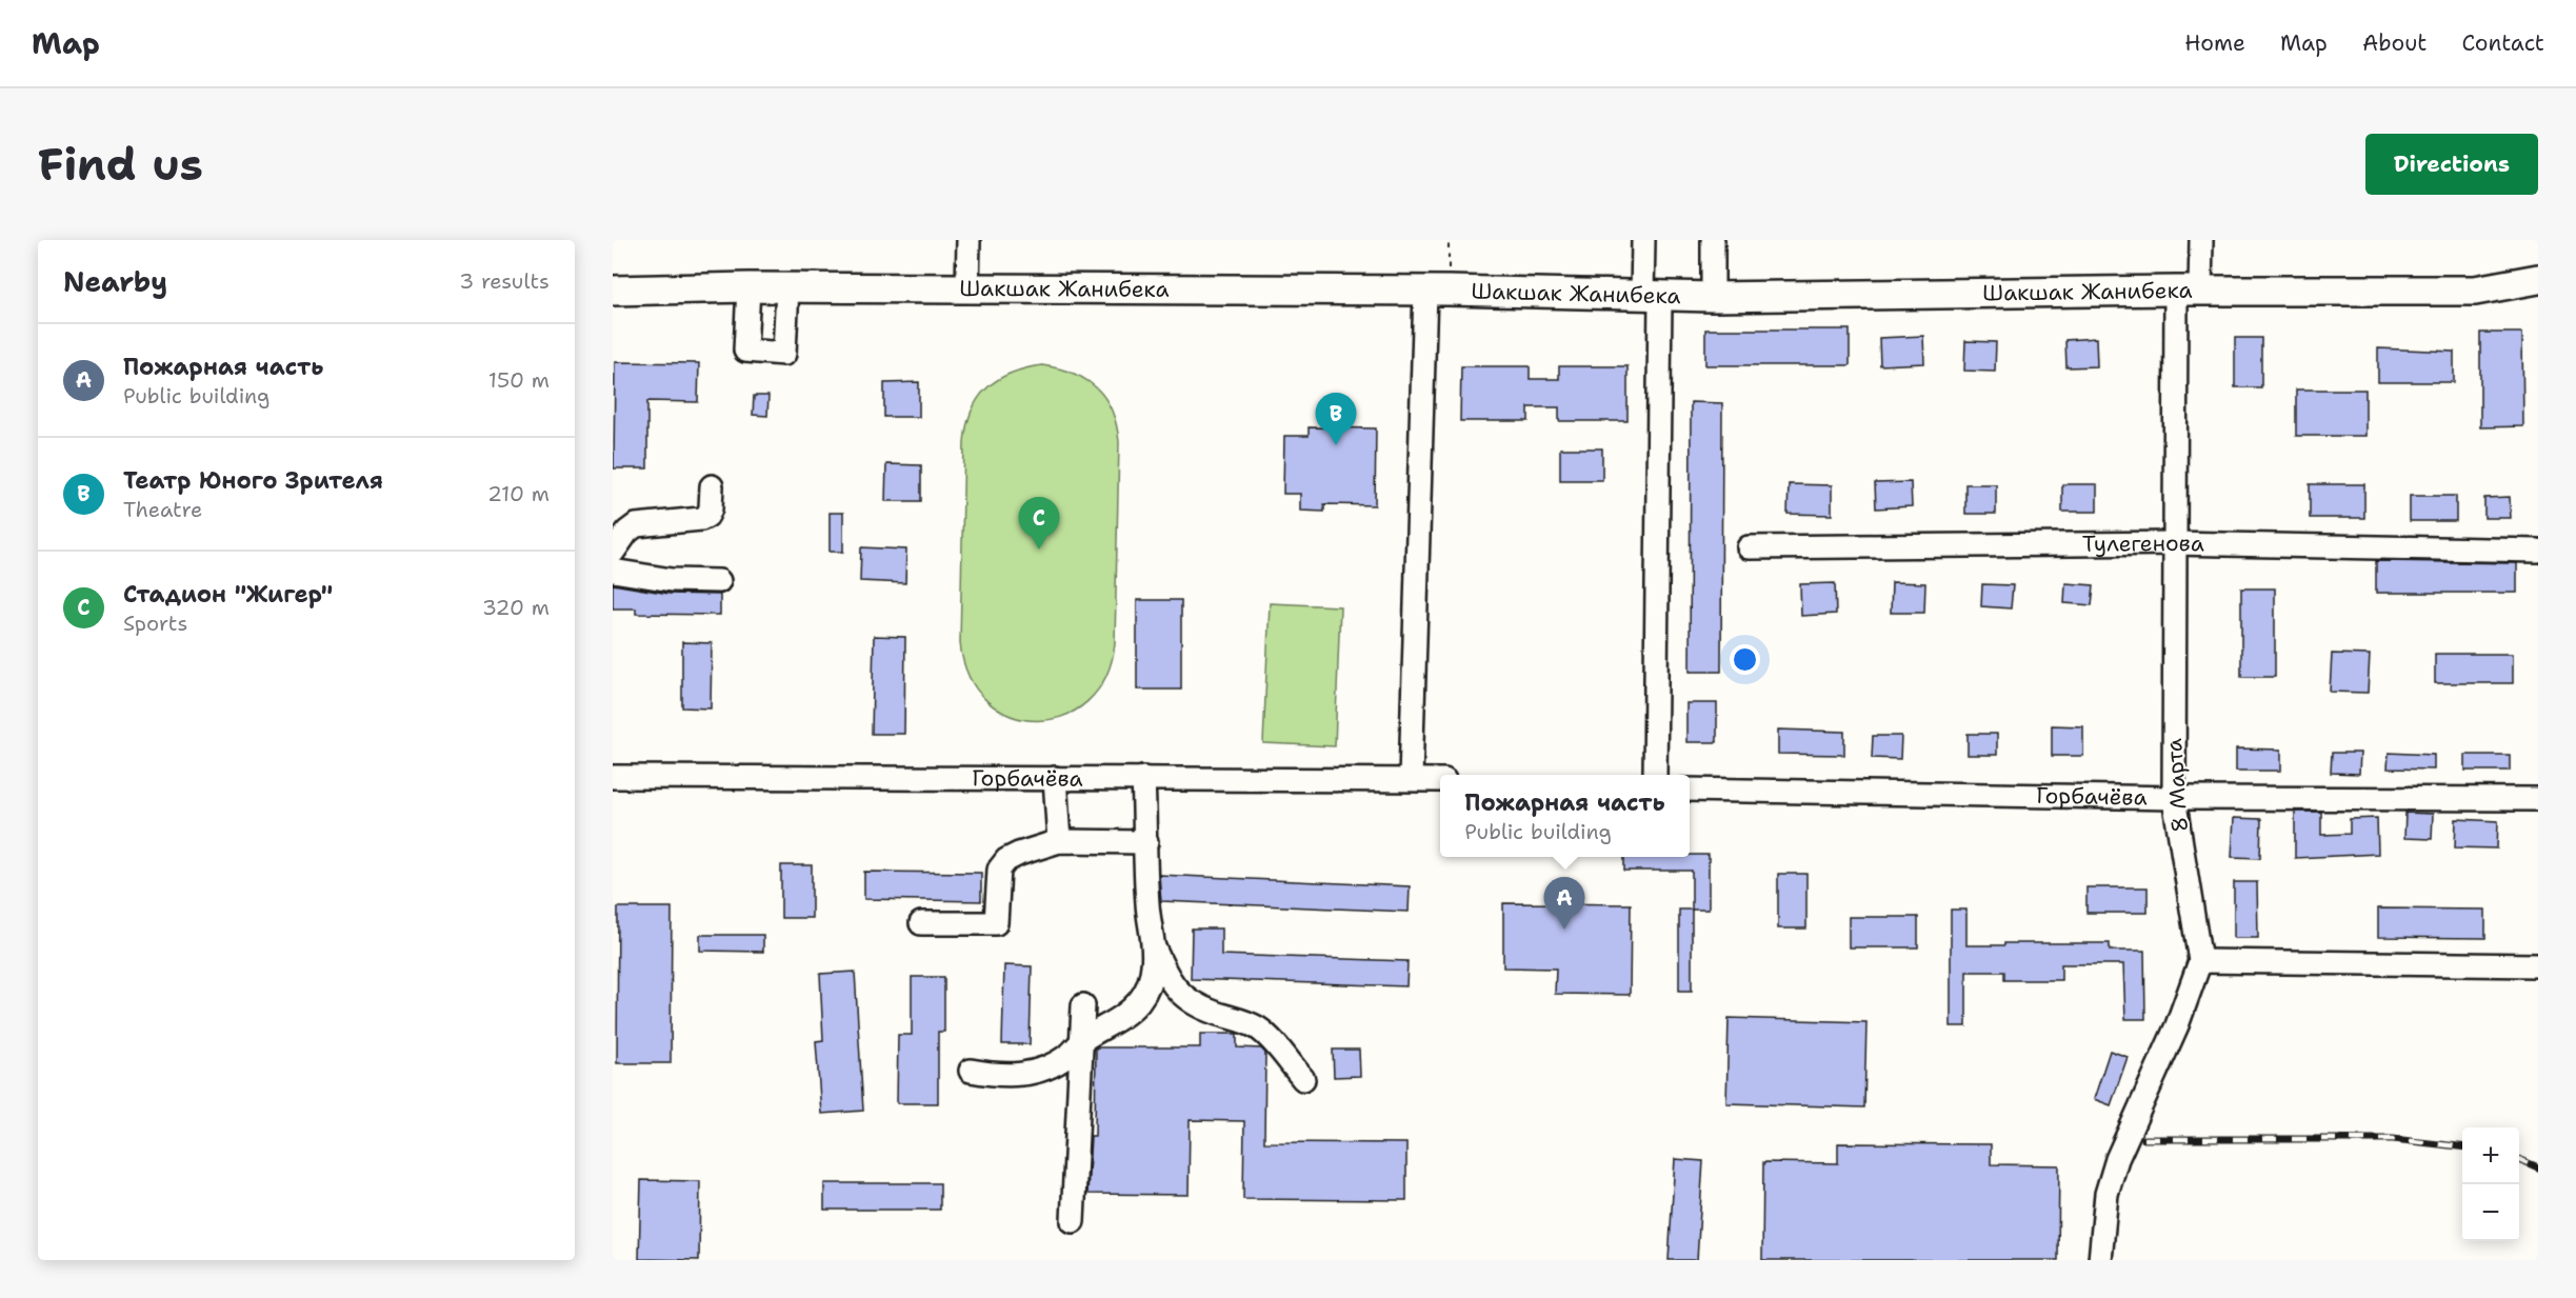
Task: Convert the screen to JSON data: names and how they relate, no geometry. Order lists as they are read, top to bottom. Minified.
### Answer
{"streets":{"main road":["Шакшак Жанибека"],"street":["Тулегенова","Горбачёва","8 Марта"]},"crossings":[["Шакшак Жанибека","8 Марта"],["Тулегенова","8 Марта"],["Горбачёва","8 Марта"]],"page":{"header":"Map","nav":["Home","Map","About","Contact"],"buttons":"Directions","title":"Find us","heading":["Nearby","3 results"],"list":[{"mark":"A","name":"Пожарная часть","note":"Public building","value":"150 m"},{"mark":"B","name":"Театр Юного Зрителя","note":"Theatre","value":"210 m"},{"mark":"C","name":"Стадион \"Жигер\"","note":"Sports","value":"320 m"}],"pins":["B","C","A"],"popup":["Пожарная часть","Public building"],"map_buttons":["+","−"]}}
